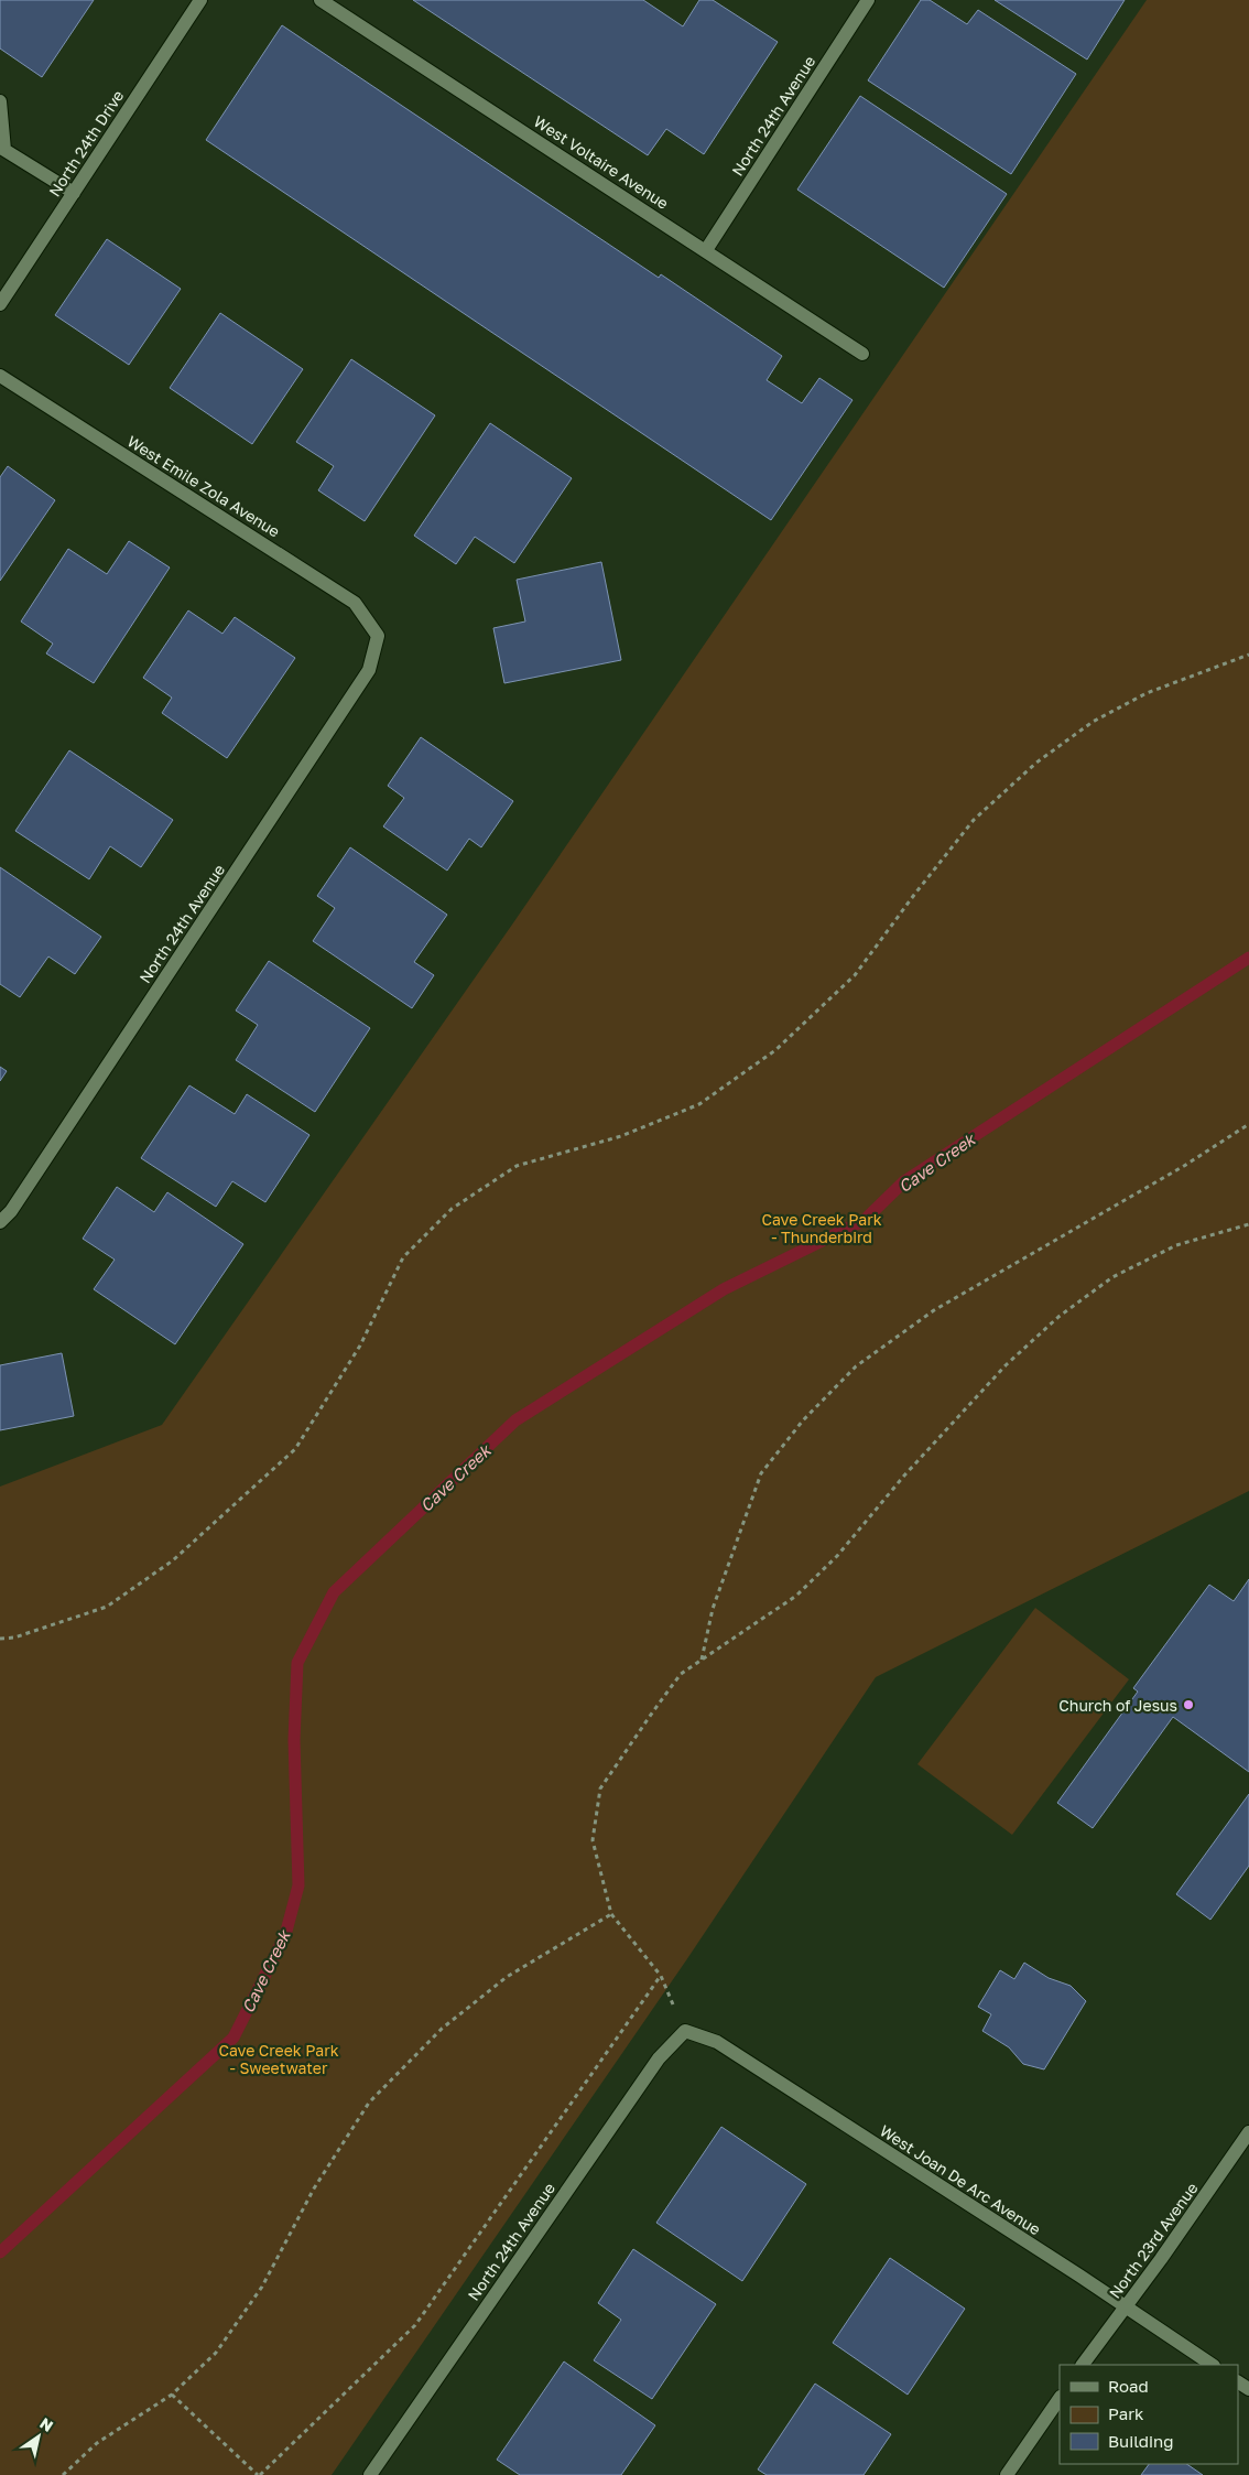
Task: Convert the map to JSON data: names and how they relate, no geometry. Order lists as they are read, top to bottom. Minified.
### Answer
{"streets":{"street":["North 24th Avenue","North 24th Drive","West Voltaire Avenue","West Emile Zola Avenue","West Joan De Arc Avenue","North 23rd Avenue"]},"crossings":[["North 24th Avenue","West Voltaire Avenue"],["North 24th Avenue","West Emile Zola Avenue"],["North 24th Avenue","West Joan De Arc Avenue"],["West Joan De Arc Avenue","North 23rd Avenue"]],"water":["Cave Creek"],"parks":["Cave Creek Park - Thunderbird","Cave Creek Park - Sweetwater"],"places":["Church of Jesus"],"legend":["Road","Park","Building"],"north":"top right"}
